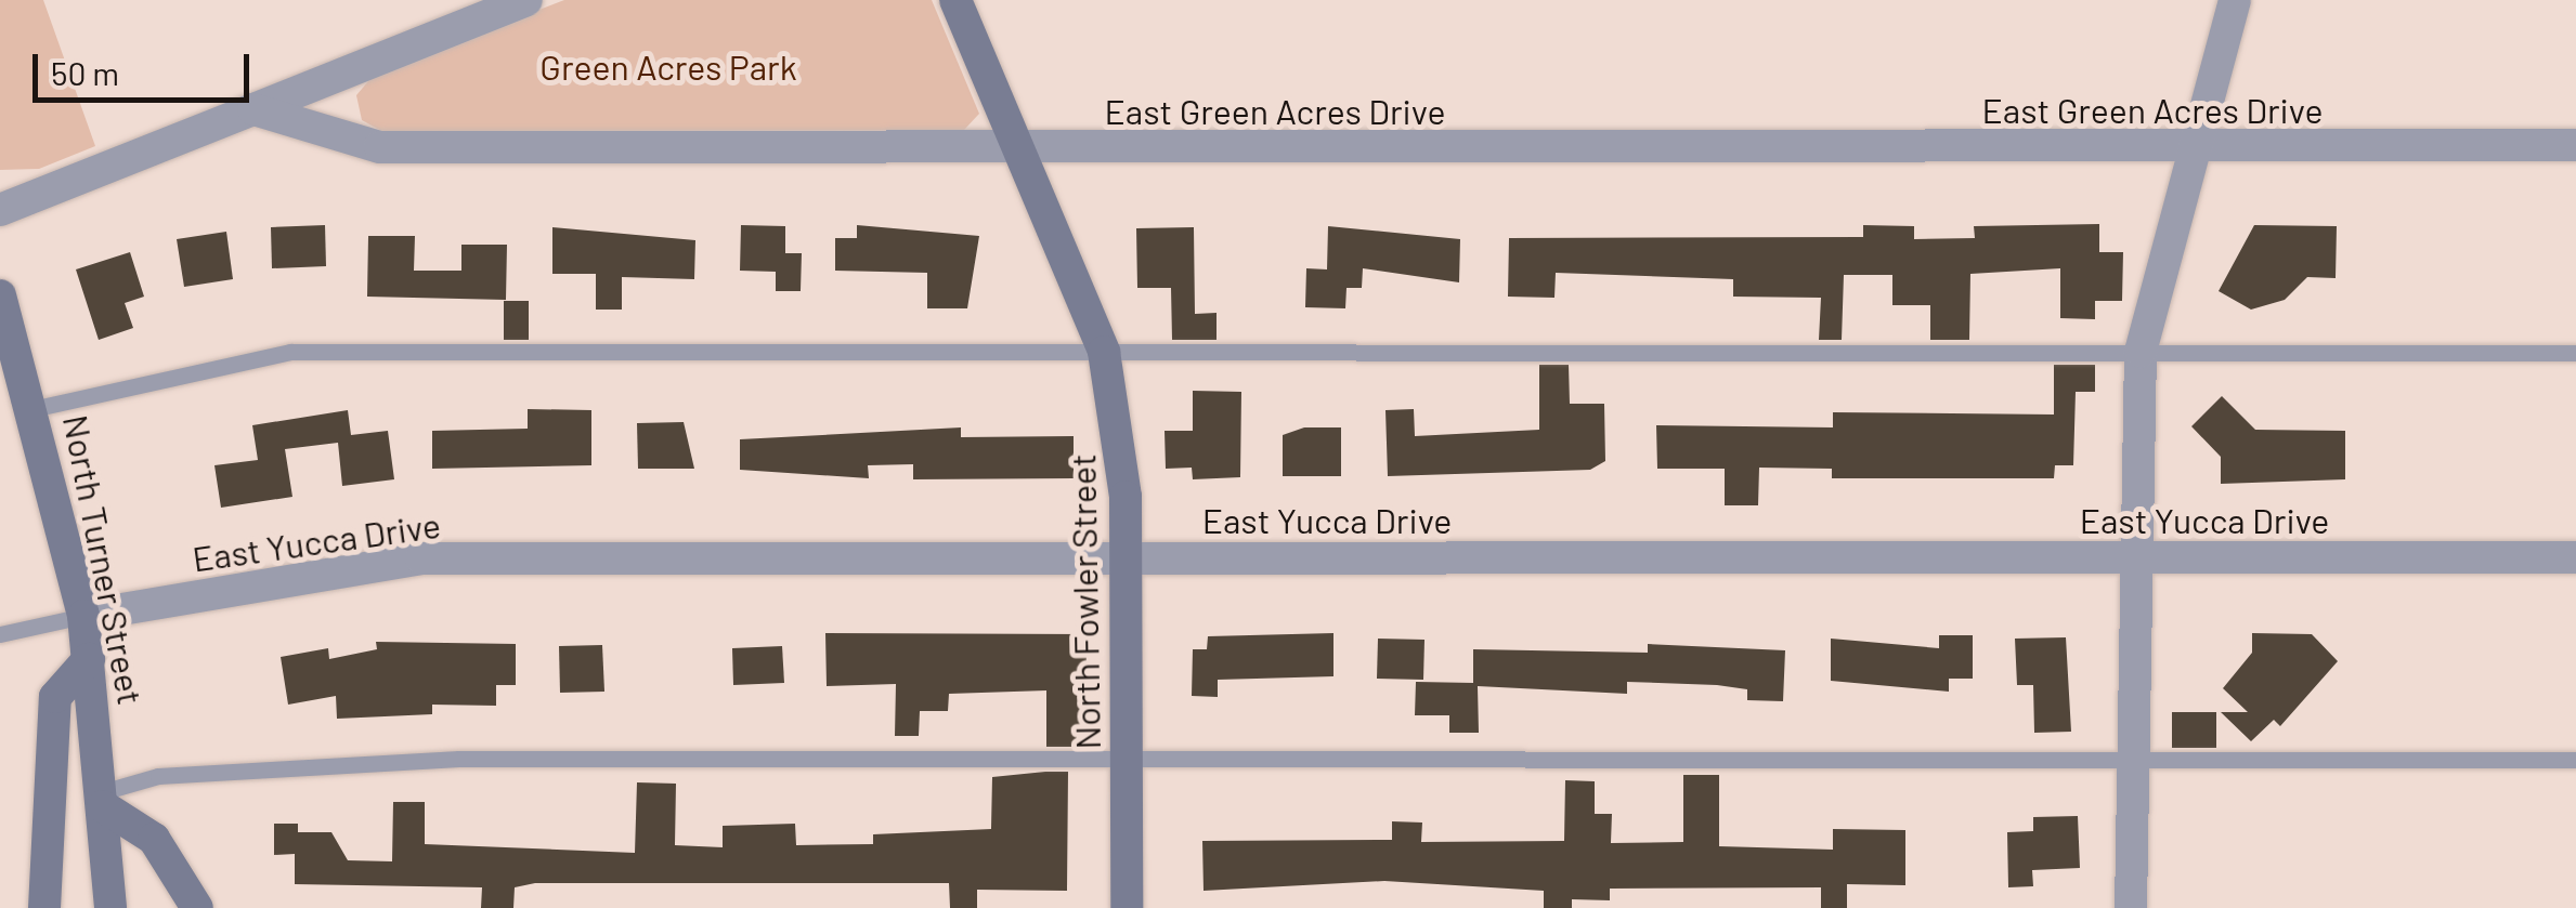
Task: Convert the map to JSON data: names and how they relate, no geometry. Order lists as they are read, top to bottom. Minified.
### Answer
{"streets":{"main road":["North Turner Street","North Fowler Street"],"street":["East Green Acres Drive","East Yucca Drive"]},"crossings":[["East Green Acres Drive","North Fowler Street"],["East Yucca Drive","North Turner Street"],["East Yucca Drive","North Fowler Street"]],"parks":["Green Acres Park"],"scale_bar":"50 m"}
